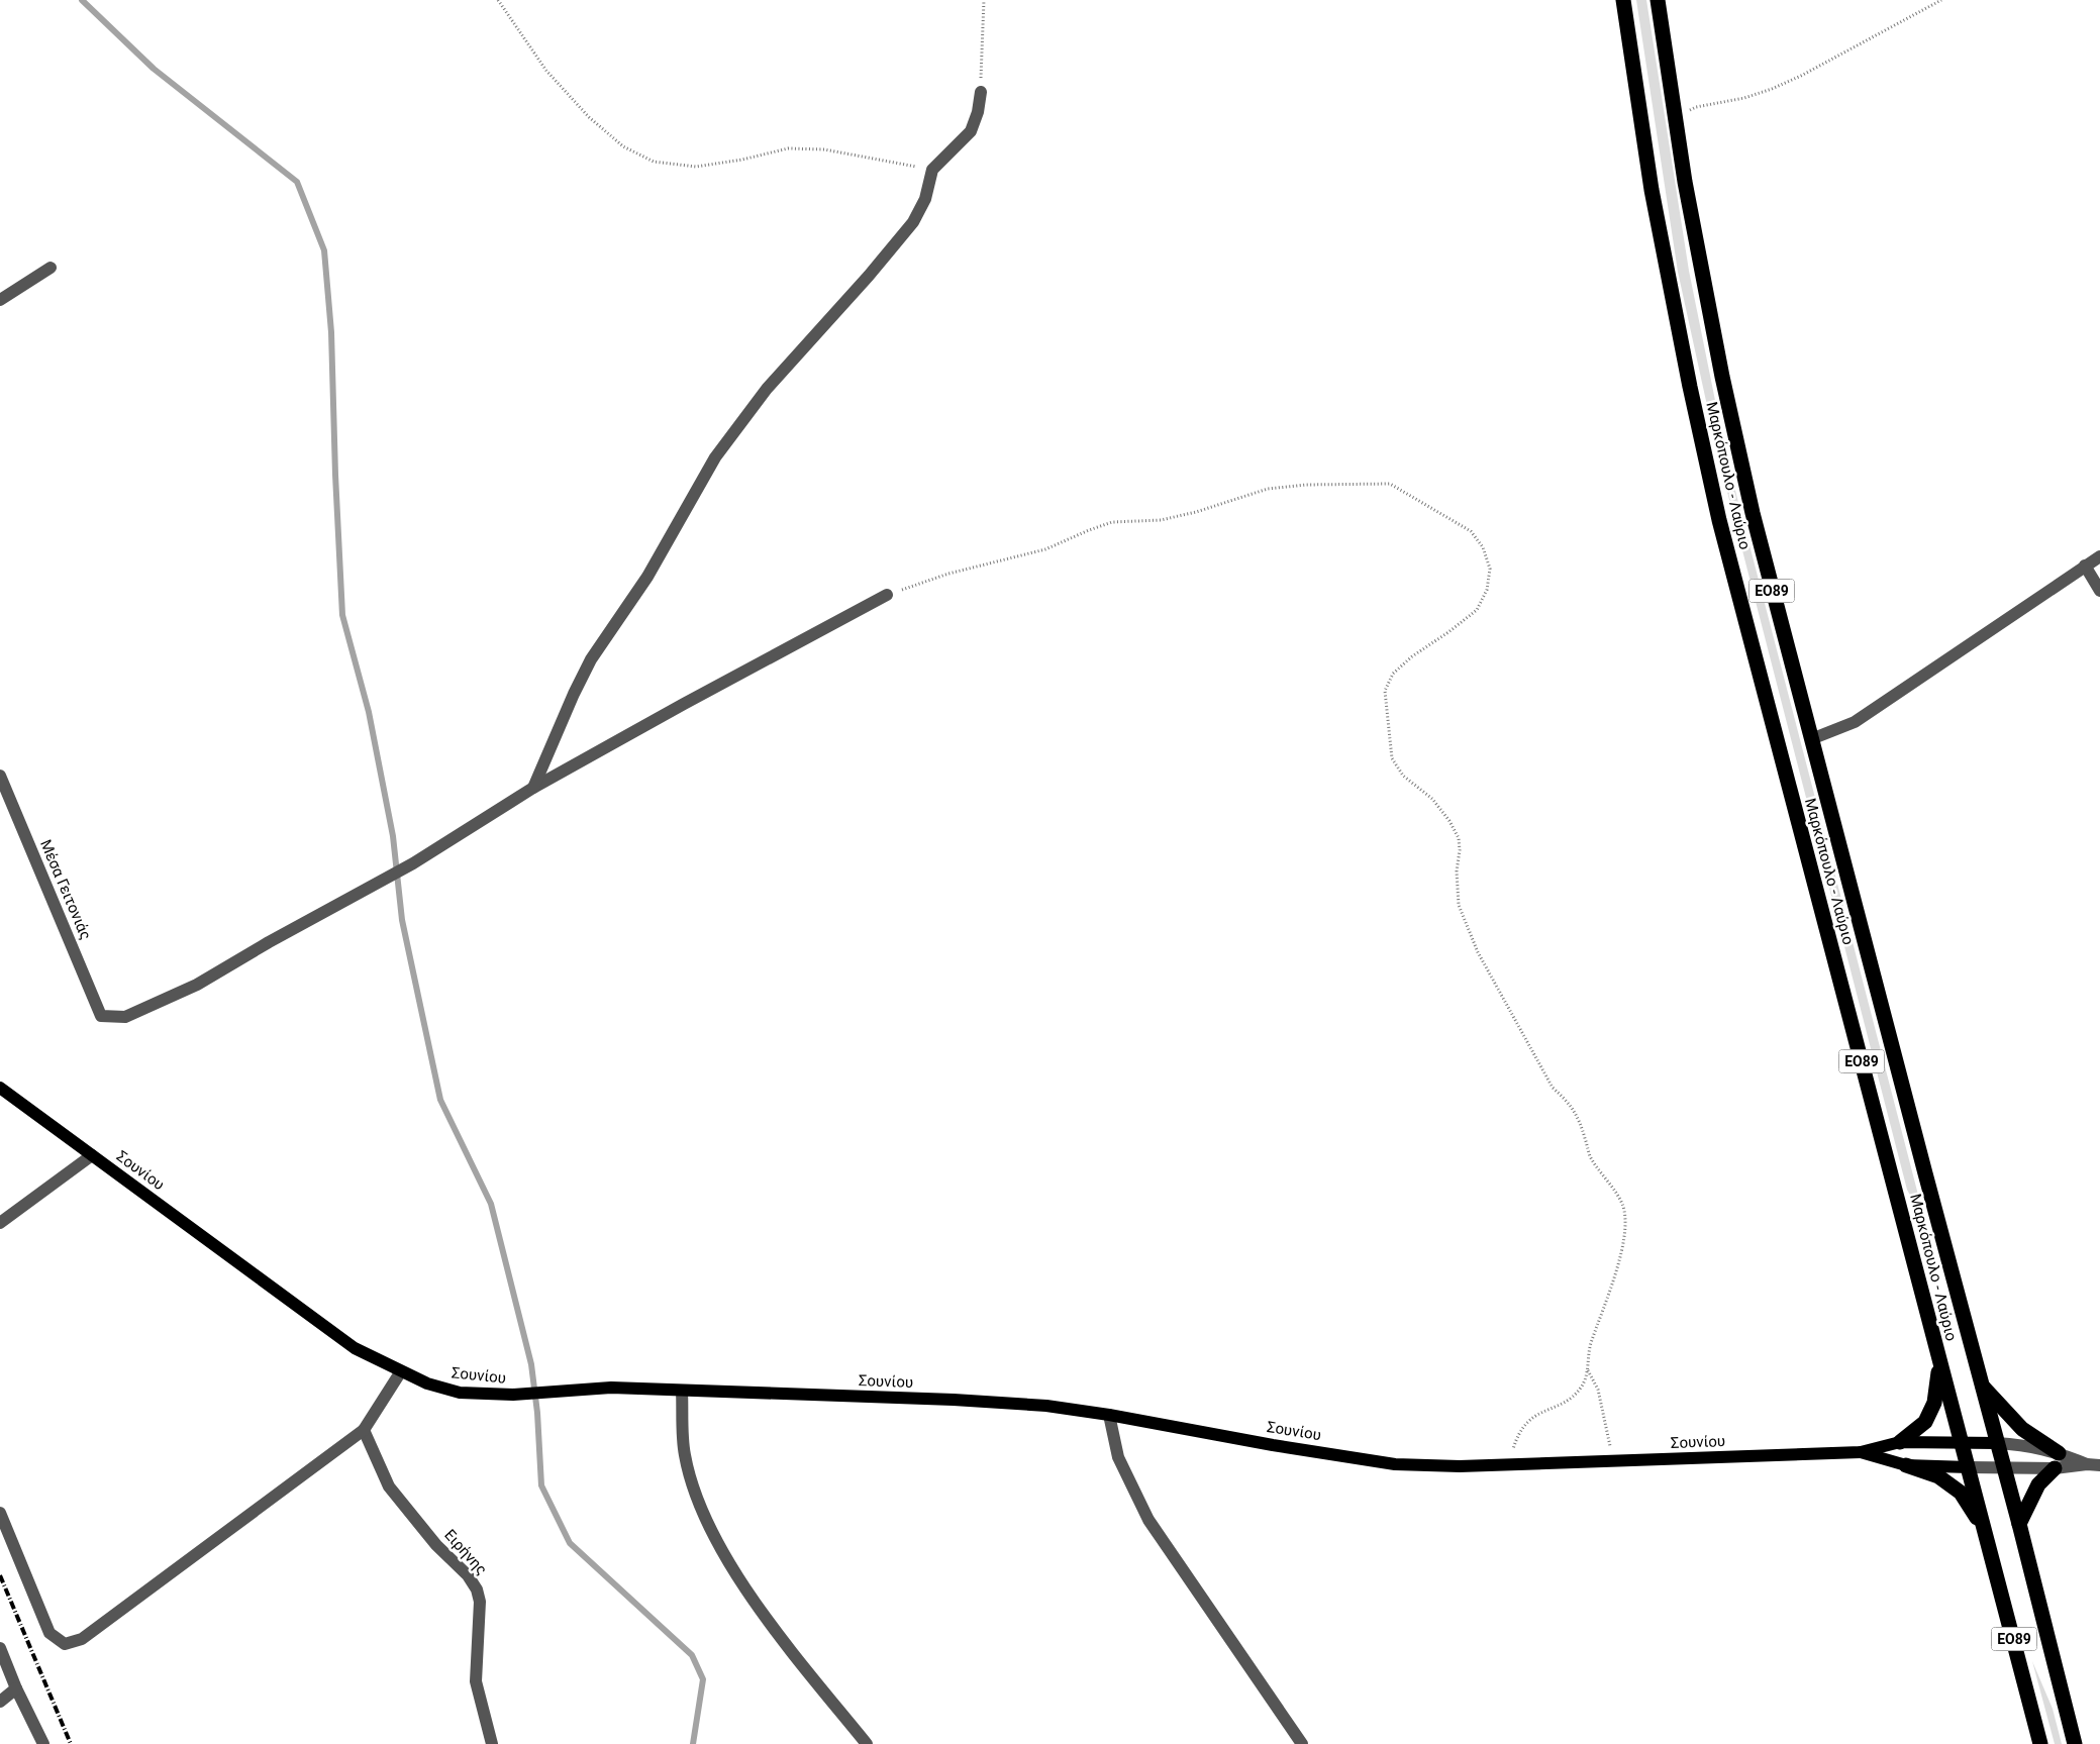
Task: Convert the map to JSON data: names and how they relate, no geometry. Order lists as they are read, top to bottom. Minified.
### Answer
{"streets":{"highway":["Μαρκόπουλο - Λαύριο","ΕΟ89"],"main road":["Σουνίου"],"street":["Μέσα Γειτονιάς","Ειρήνης"]},"crossings":[["Μαρκόπουλο - Λαύριο","Σουνίου"]]}
